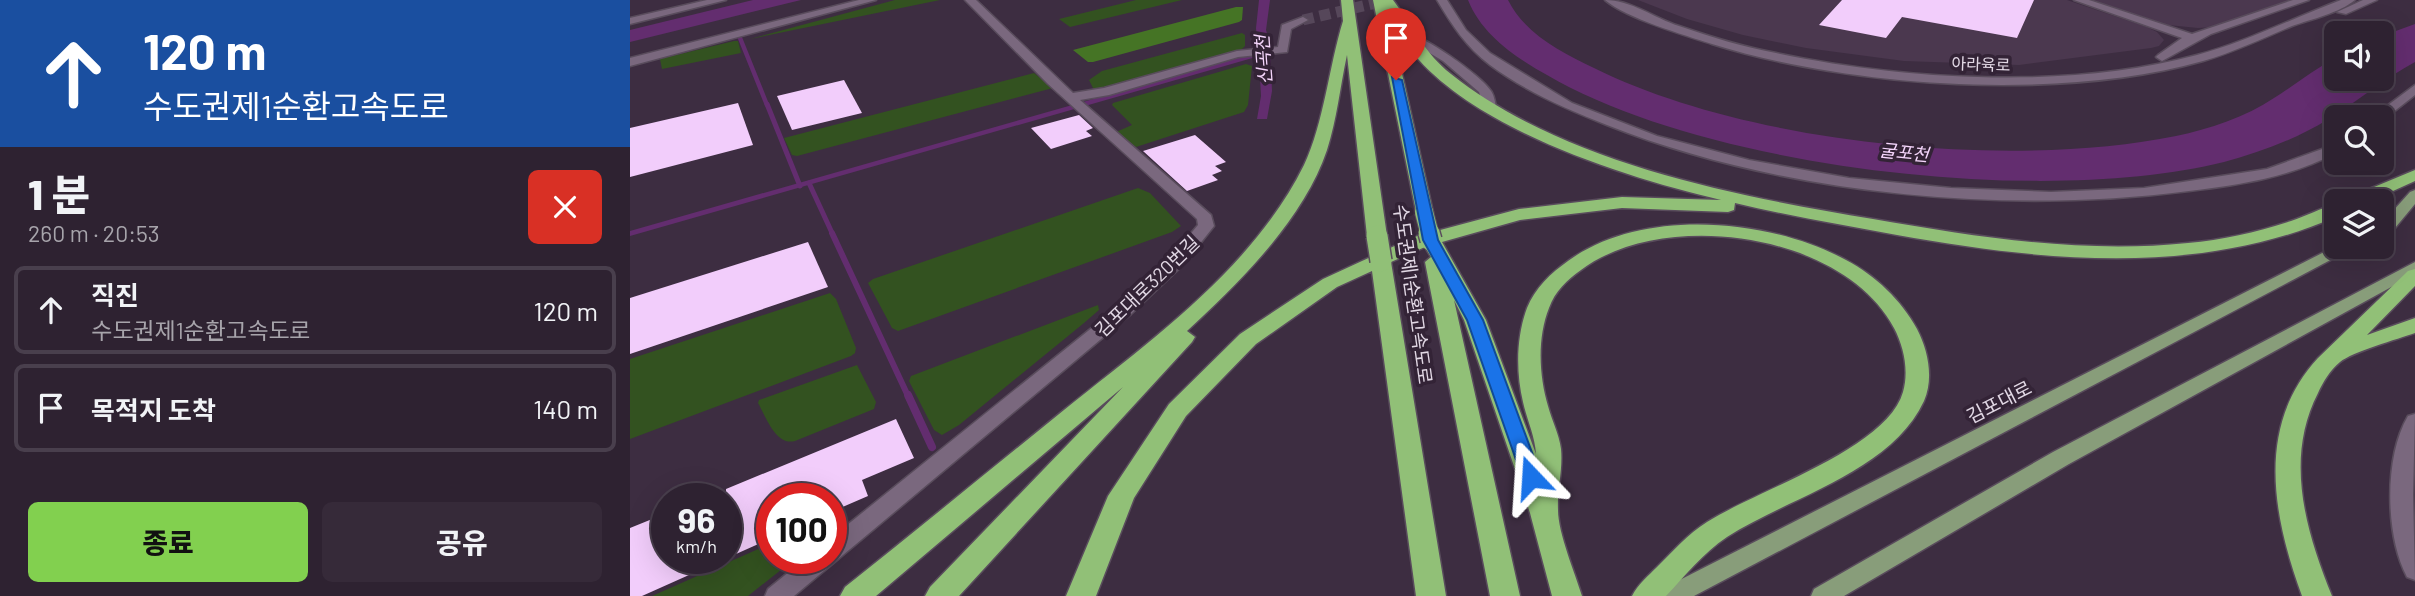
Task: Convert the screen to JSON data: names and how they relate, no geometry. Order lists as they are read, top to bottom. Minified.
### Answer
{"streets":{"highway":["수도권제1순환고속도로"],"main road":["김포대로"],"street":["아라육로","김포대로320번길"]},"water":["신곡천","굴포천"],"page":{"turn":["120 m","수도권제1순환고속도로"],"heading":["1 분","260 m · 20:53"],"list":[{"name":"직진","note":"수도권제1순환고속도로","value":"120 m"},{"name":"목적지 도착","value":"140 m"}],"speed":"96 km/h","limit":"100","buttons":["종료","공유"]}}
